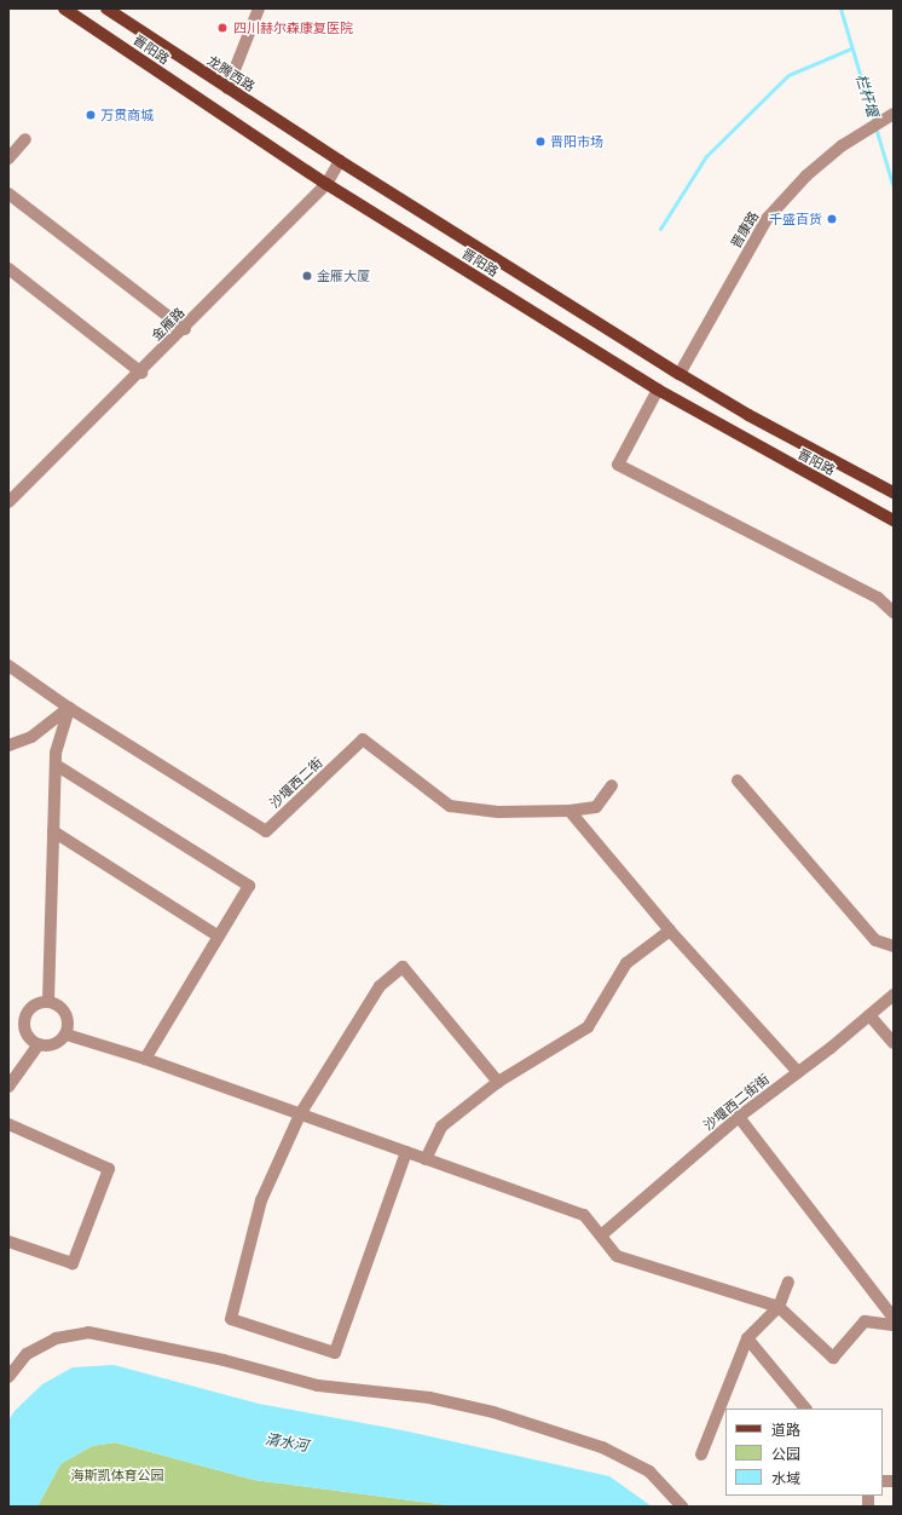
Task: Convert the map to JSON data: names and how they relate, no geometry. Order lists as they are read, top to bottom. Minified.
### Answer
{"streets":{"main road":["晋阳路","龙腾西路"],"street":["晋康路","金雁路","沙堰西二街","沙堰西二街街"]},"crossings":[["晋阳路","龙腾西路"],["晋阳路","晋康路"],["晋阳路","金雁路"],["龙腾西路","金雁路"]],"water":["栏杆堰","清水河"],"parks":["海斯凯体育公园"],"places":["四川赫尔森康复医院","万贯商城","晋阳市场","千盛百货","金雁大厦"],"legend":["道路","公园","水域"]}
